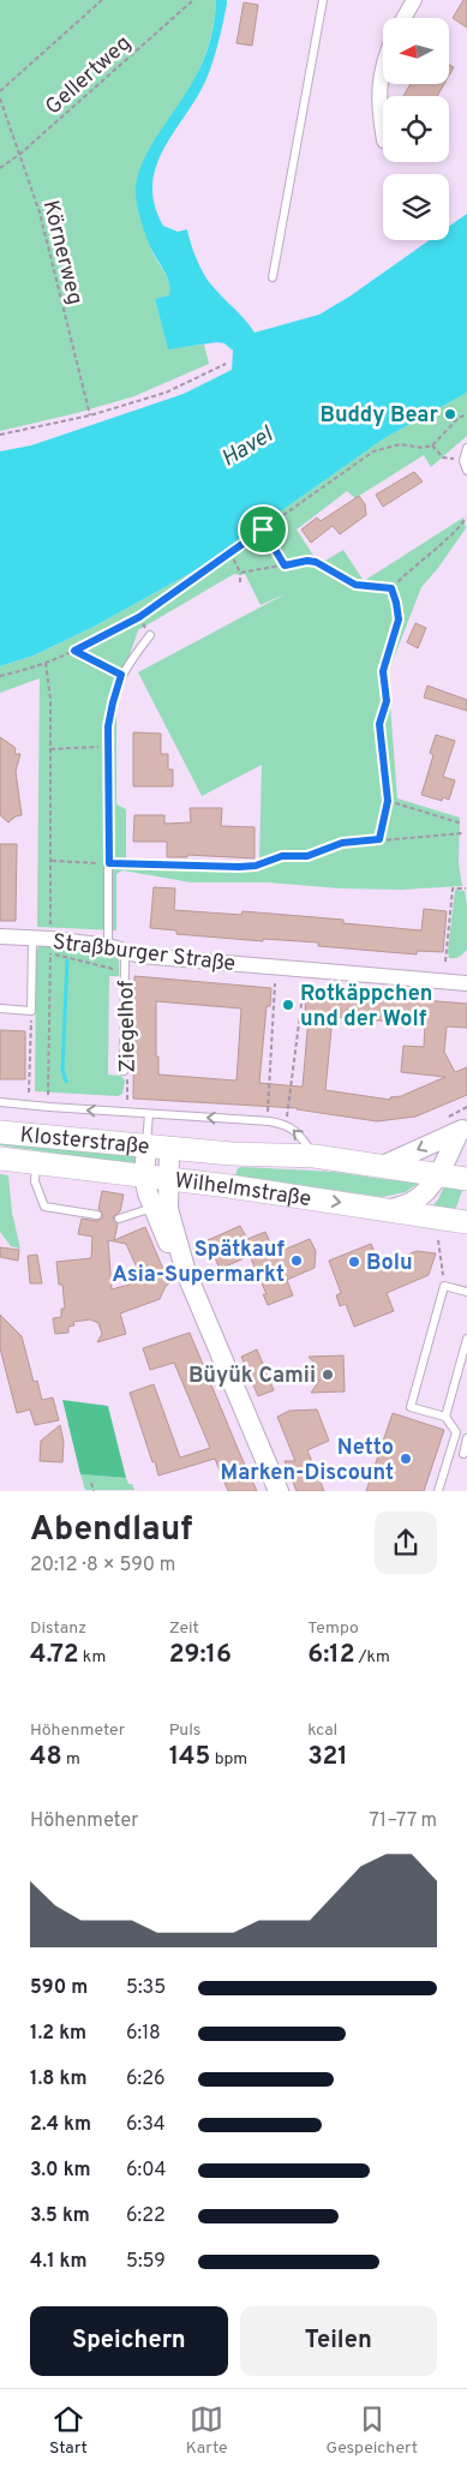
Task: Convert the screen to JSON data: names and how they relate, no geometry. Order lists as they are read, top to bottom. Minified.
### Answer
{"streets":{"main road":["Klosterstraße","Wilhelmstraße"],"street":["Straßburger Straße"],"lane":["Ziegelhof"],"path":["Gellertweg","Körnerweg"]},"crossings":[["Gellertweg","Körnerweg"],["Straßburger Straße","Ziegelhof"],["Klosterstraße","Wilhelmstraße"]],"water":["Havel"],"places":["Buddy Bear","Rotkäppchen und der Wolf","Spätkauf Asia-Supermarkt","Bolu","Büyük Camii","Netto Marken-Discount"],"north":"left","page":{"heading":["Abendlauf","20:12 · 8 × 590 m"],"stats":[["Distanz","4.72 km"],["Zeit","29:16"],["Tempo","6:12 /km"],["Höhenmeter","48 m"],["Puls","145 bpm"],["kcal","321"]],"chart":["Höhenmeter","71–77 m"],"list":[{"name":"590 m","note":"5:35"},{"name":"1.2 km","note":"6:18"},{"name":"1.8 km","note":"6:26"},{"name":"2.4 km","note":"6:34"},{"name":"3.0 km","note":"6:04"},{"name":"3.5 km","note":"6:22"},{"name":"4.1 km","note":"5:59"}],"buttons":["Speichern","Teilen"],"tabs":["Start","Karte","Gespeichert"]}}
